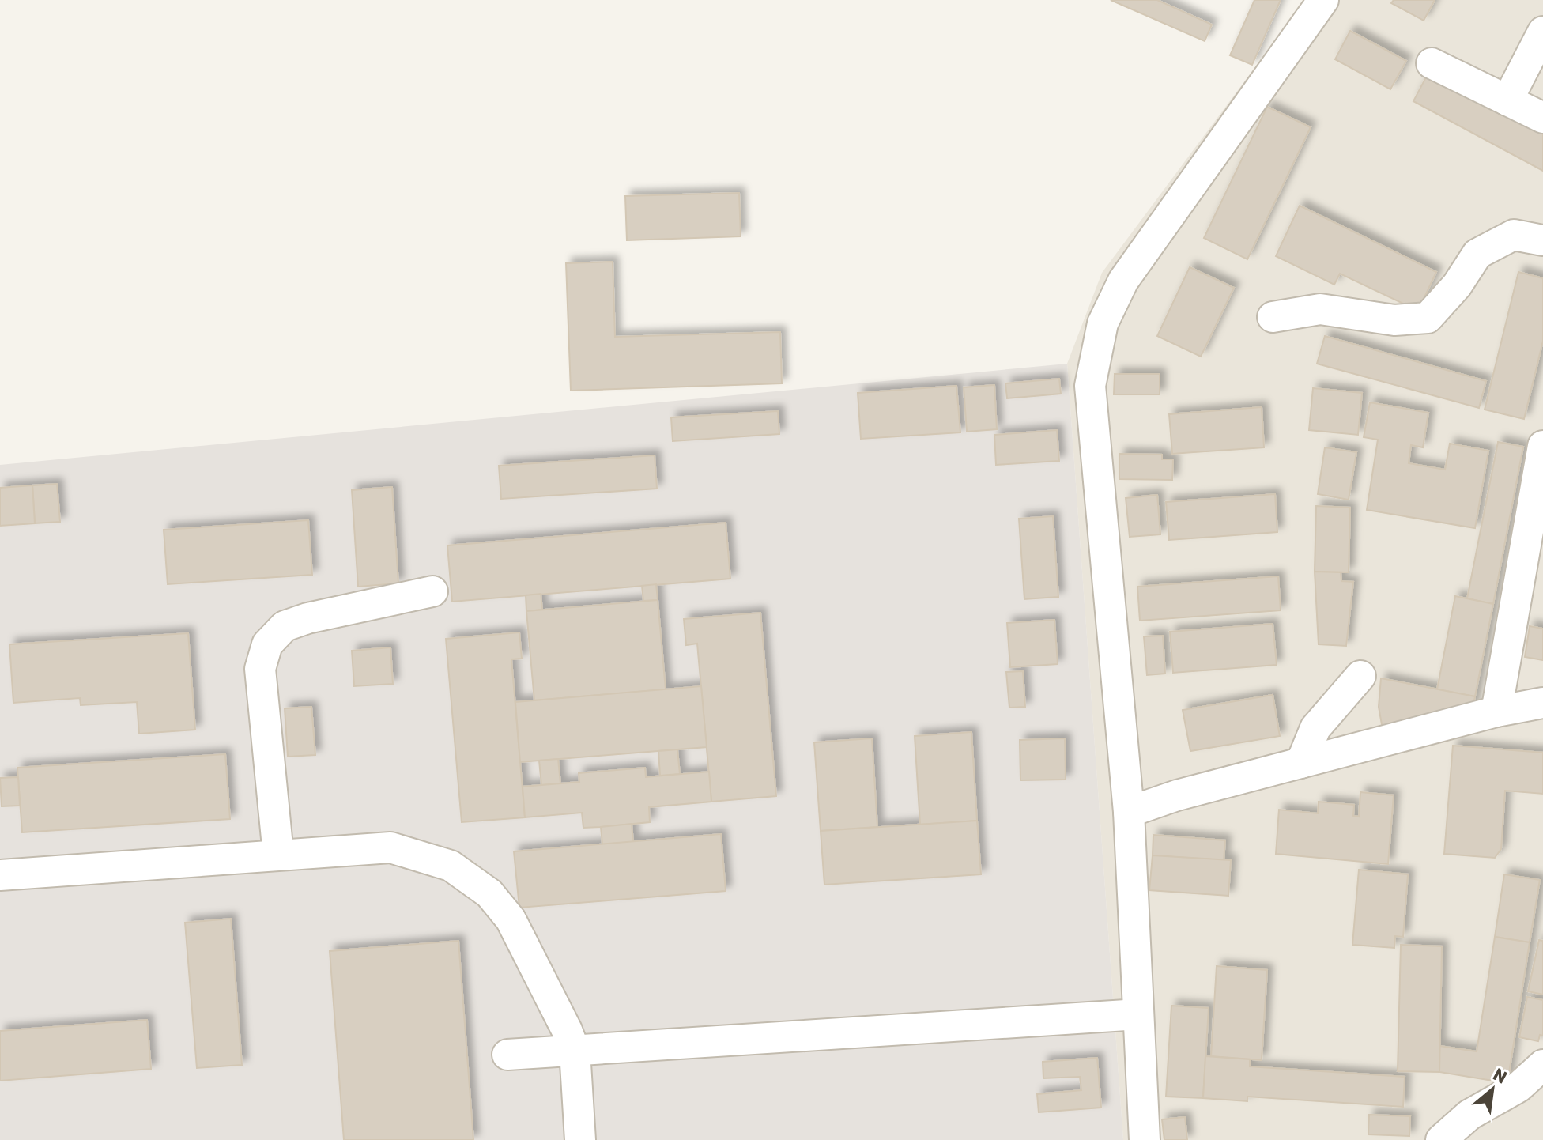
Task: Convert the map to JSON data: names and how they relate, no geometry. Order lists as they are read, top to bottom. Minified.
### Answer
{"north":"top right"}
